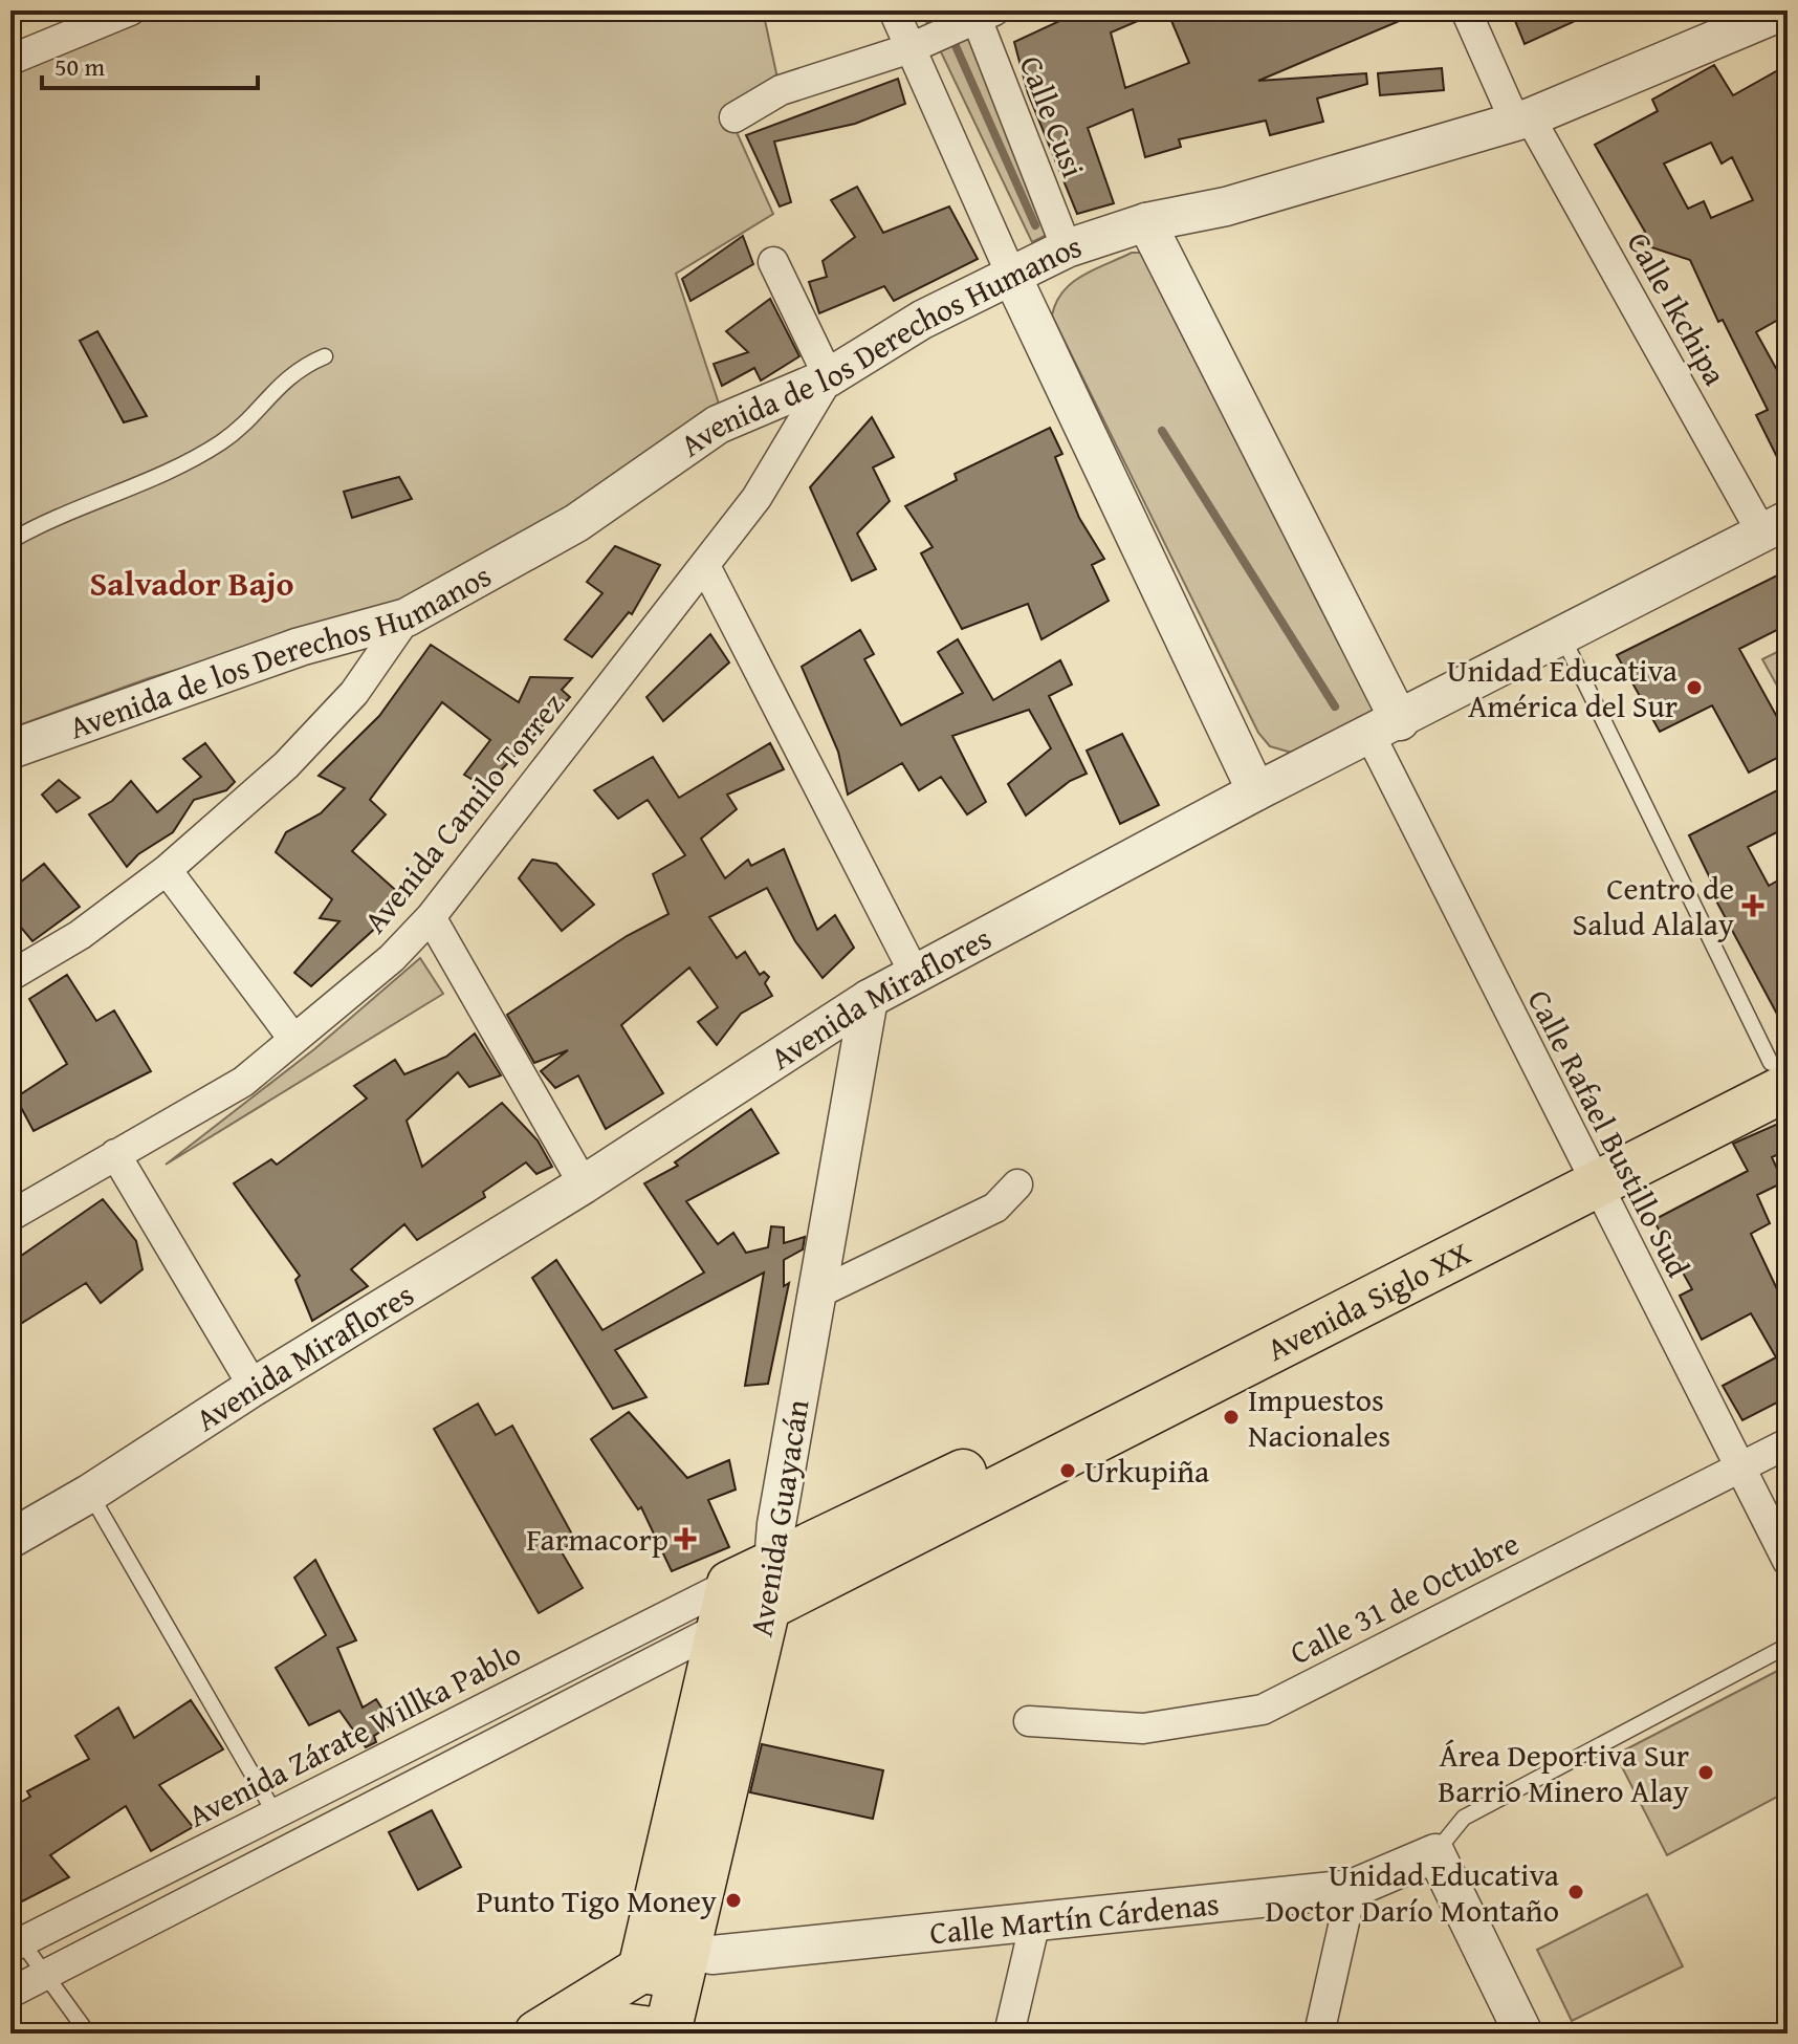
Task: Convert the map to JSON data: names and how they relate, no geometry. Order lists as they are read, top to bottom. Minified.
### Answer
{"streets":{"highway":["Avenida Siglo XX","Avenida Guayacán"],"street":["Calle Cusi","Calle Ikchipa","Avenida de los Derechos Humanos","Avenida Camilo Torrez","Avenida Miraflores","Calle Rafael Bustillo Sud","Calle 31 de Octubre","Avenida Zárate Willka Pablo","Calle Martín Cárdenas"]},"crossings":[["Calle Cusi","Avenida de los Derechos Humanos"],["Calle Ikchipa","Avenida de los Derechos Humanos"],["Calle Ikchipa","Avenida Miraflores"],["Avenida de los Derechos Humanos","Avenida Camilo Torrez"],["Avenida Miraflores","Calle Rafael Bustillo Sud"],["Avenida Miraflores","Avenida Guayacán"],["Calle Rafael Bustillo Sud","Avenida Siglo XX"],["Calle Rafael Bustillo Sud","Calle 31 de Octubre"],["Avenida Siglo XX","Avenida Guayacán"],["Avenida Siglo XX","Avenida Zárate Willka Pablo"],["Avenida Guayacán","Avenida Zárate Willka Pablo"],["Avenida Guayacán","Calle Martín Cárdenas"]],"districts":["Salvador Bajo"],"places":{"other":["Unidad Educativa América del Sur","Impuestos Nacionales","Urkupiña","Área Deportiva Sur Barrio Minero Alay","Unidad Educativa Doctor Darío Montaño","Punto Tigo Money"],"health":["Centro de Salud Alalay","Farmacorp"]},"scale_bar":"50 m"}
